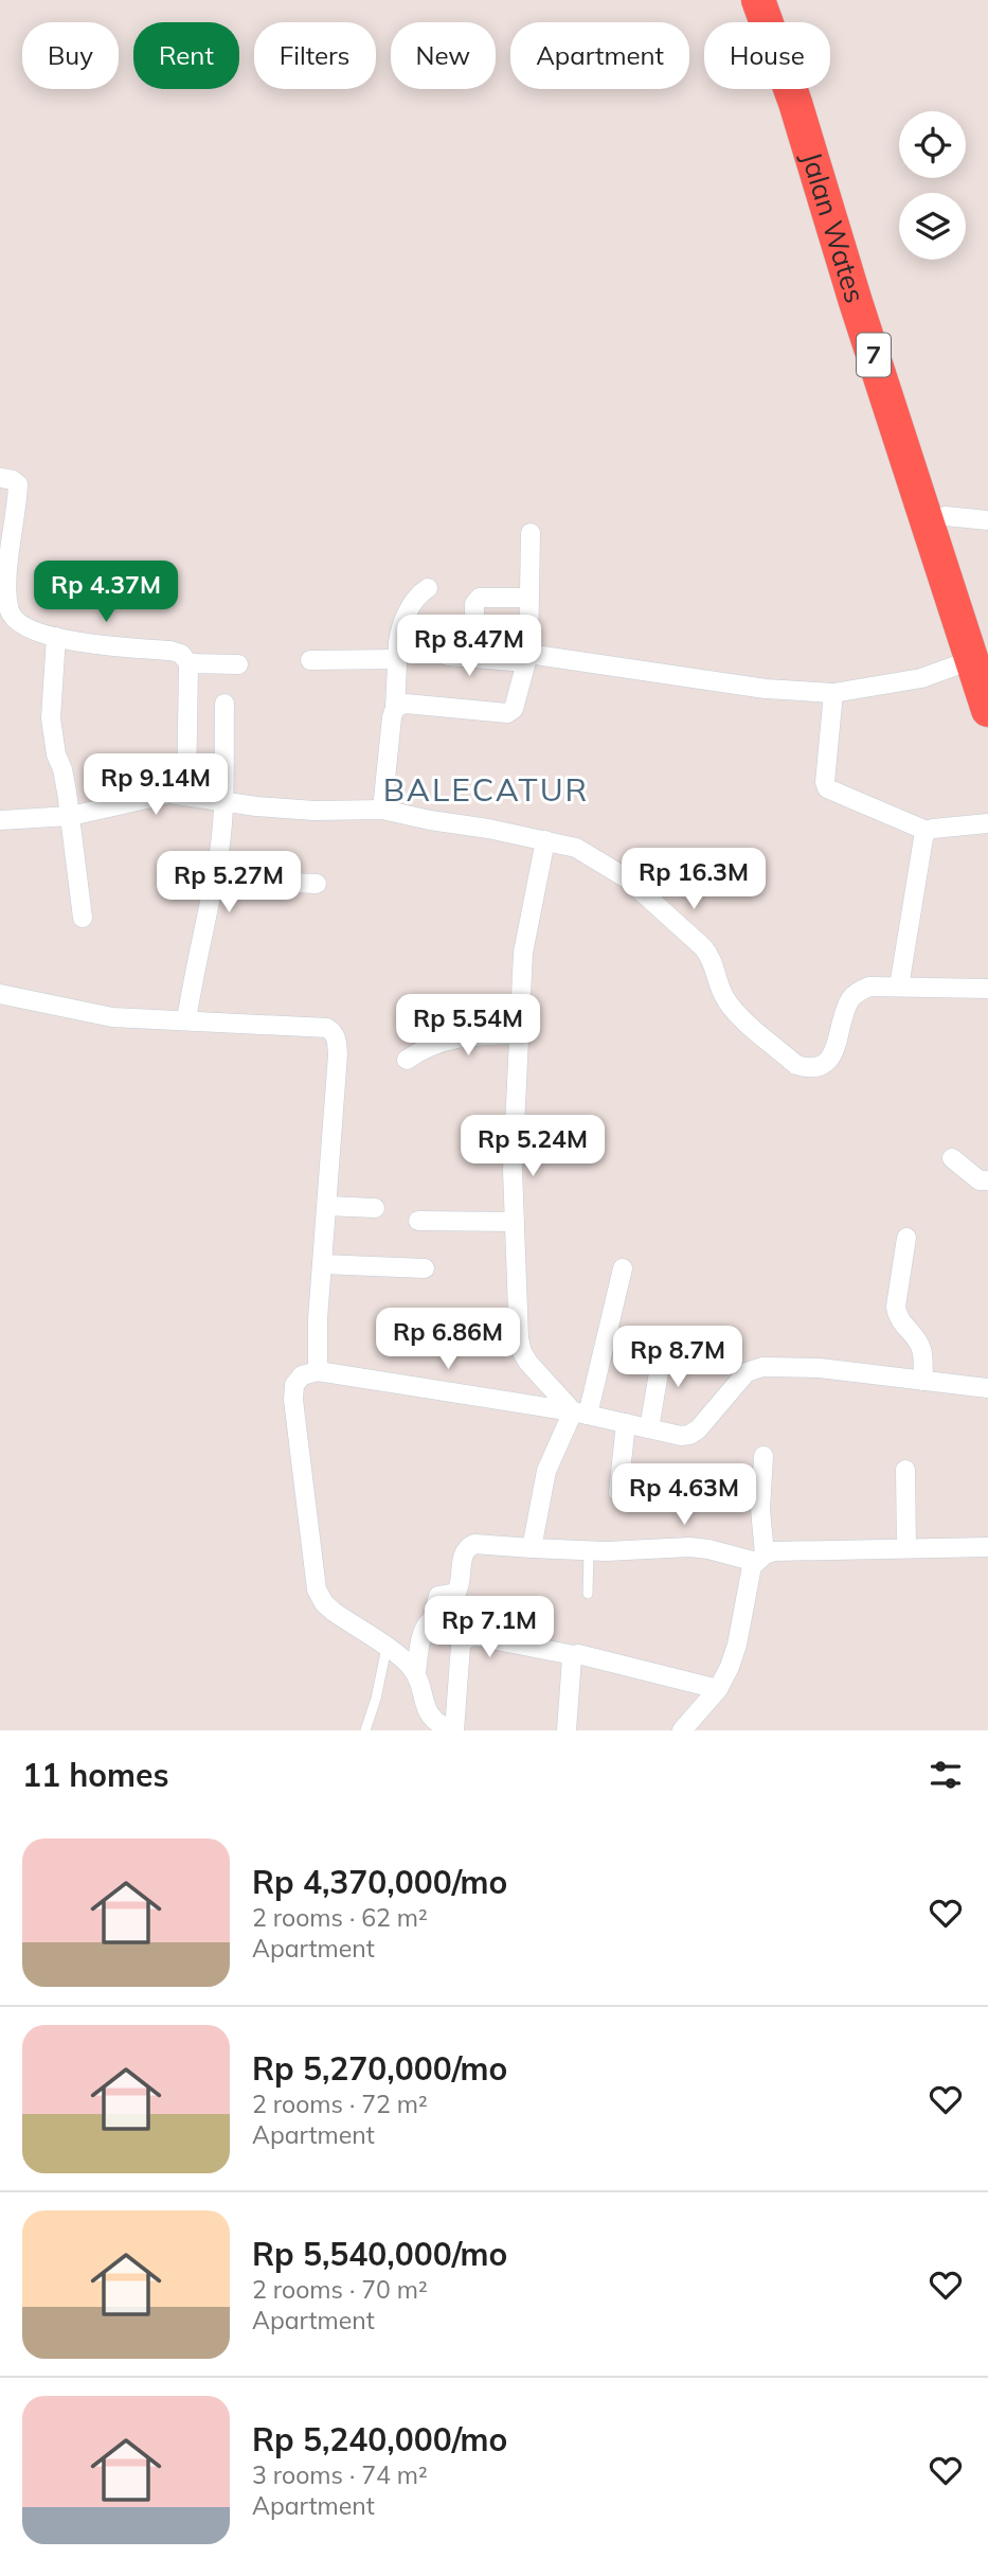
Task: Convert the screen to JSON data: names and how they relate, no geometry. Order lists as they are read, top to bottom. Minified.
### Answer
{"streets":{"highway":["Jalan Wates","7"]},"districts":["BALECATUR"],"page":{"chip":["Buy","Rent","Filters","New","Apartment","House"],"price":["Rp 4.37M","Rp 8.47M","Rp 9.14M","Rp 16.3M","Rp 5.27M","Rp 5.54M","Rp 5.24M","Rp 6.86M","Rp 8.7M","Rp 4.63M","Rp 7.1M"],"heading":"11 homes","list":[{"name":"Rp 4,370,000/mo","note":"2 rooms · 62 m² · Apartment"},{"name":"Rp 5,270,000/mo","note":"2 rooms · 72 m² · Apartment"},{"name":"Rp 5,540,000/mo","note":"2 rooms · 70 m² · Apartment"},{"name":"Rp 5,240,000/mo","note":"3 rooms · 74 m² · Apartment"}]}}
